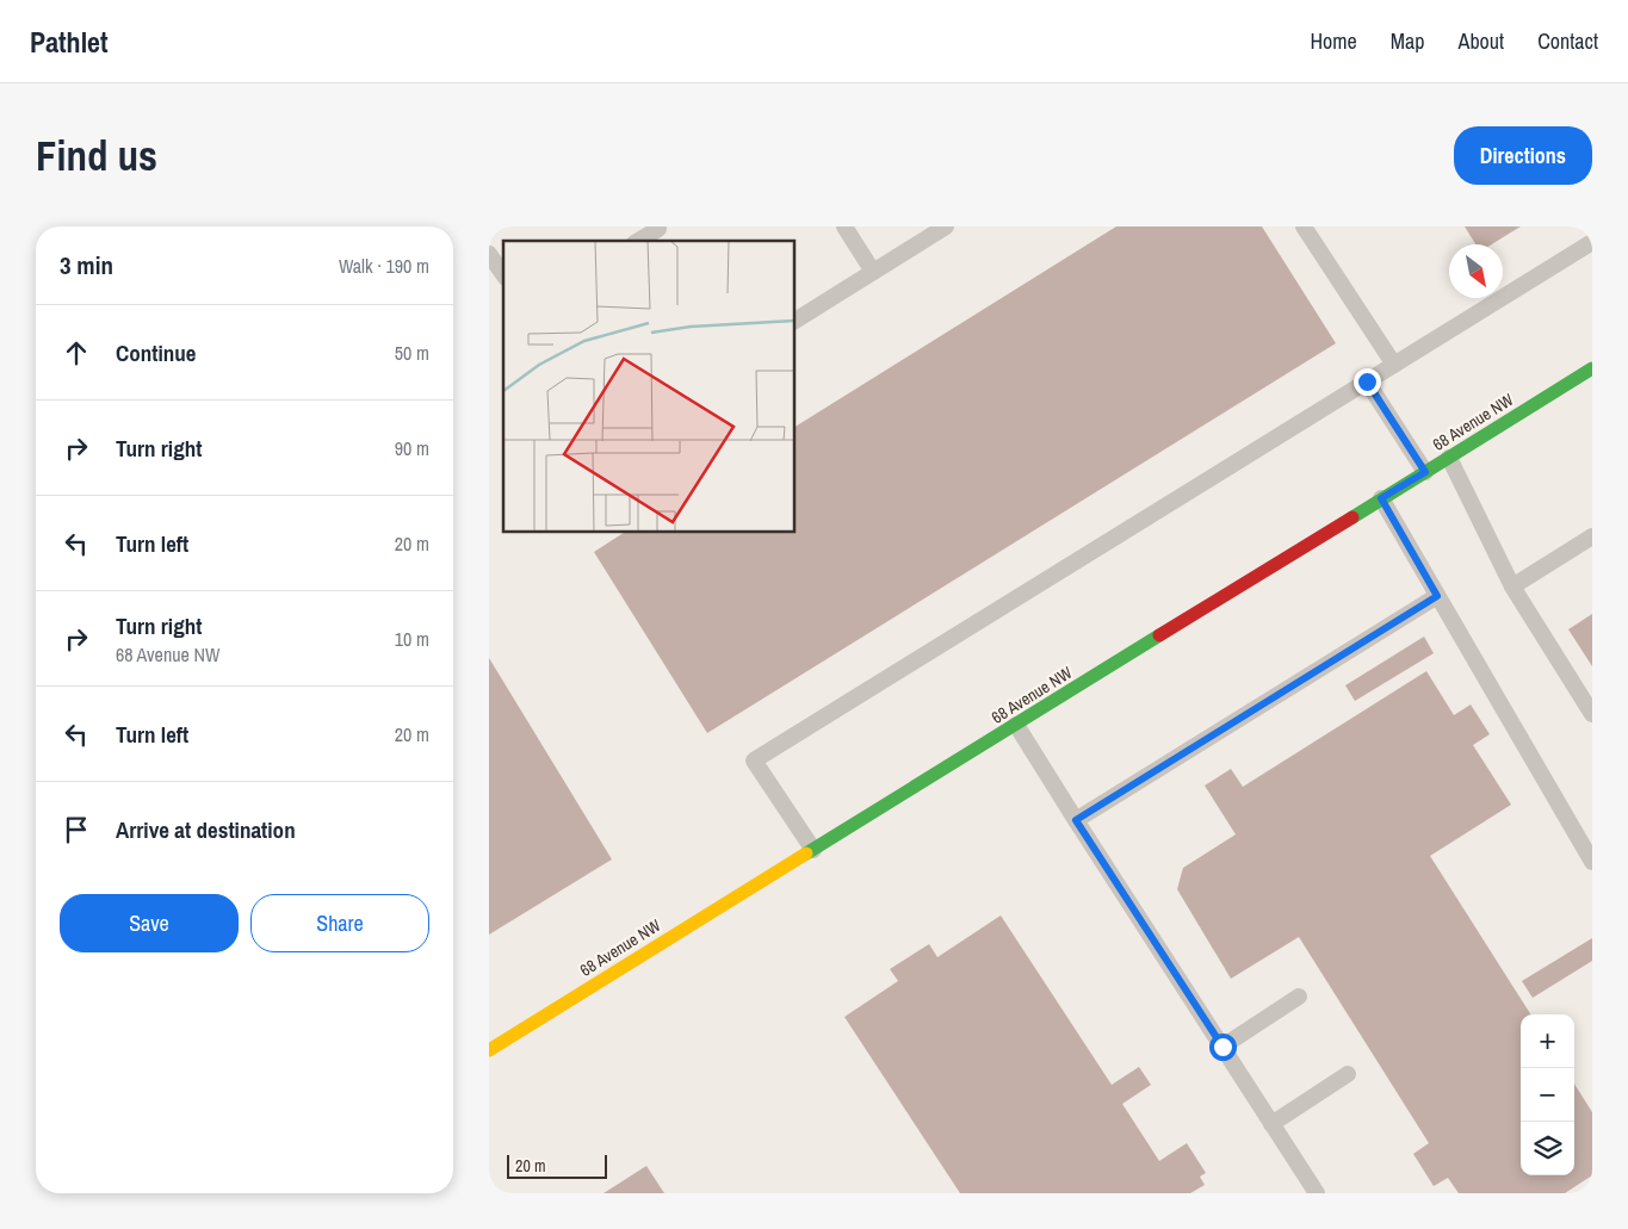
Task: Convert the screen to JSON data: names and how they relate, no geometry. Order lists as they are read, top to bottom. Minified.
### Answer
{"streets":{"street":["68 Avenue NW"]},"scale_bar":"20 m","north":"bottom right","page":{"header":"Pathlet","nav":["Home","Map","About","Contact"],"buttons":["Directions",["Save","Share"]],"title":"Find us","heading":["3 min","Walk · 190 m"],"list":[["Continue","50 m"],["Turn right","90 m"],["Turn left","20 m"],["Turn right","68 Avenue NW","10 m"],["Turn left","20 m"],"Arrive at destination"],"map_buttons":["+","−"],"scale":"20 m"}}
